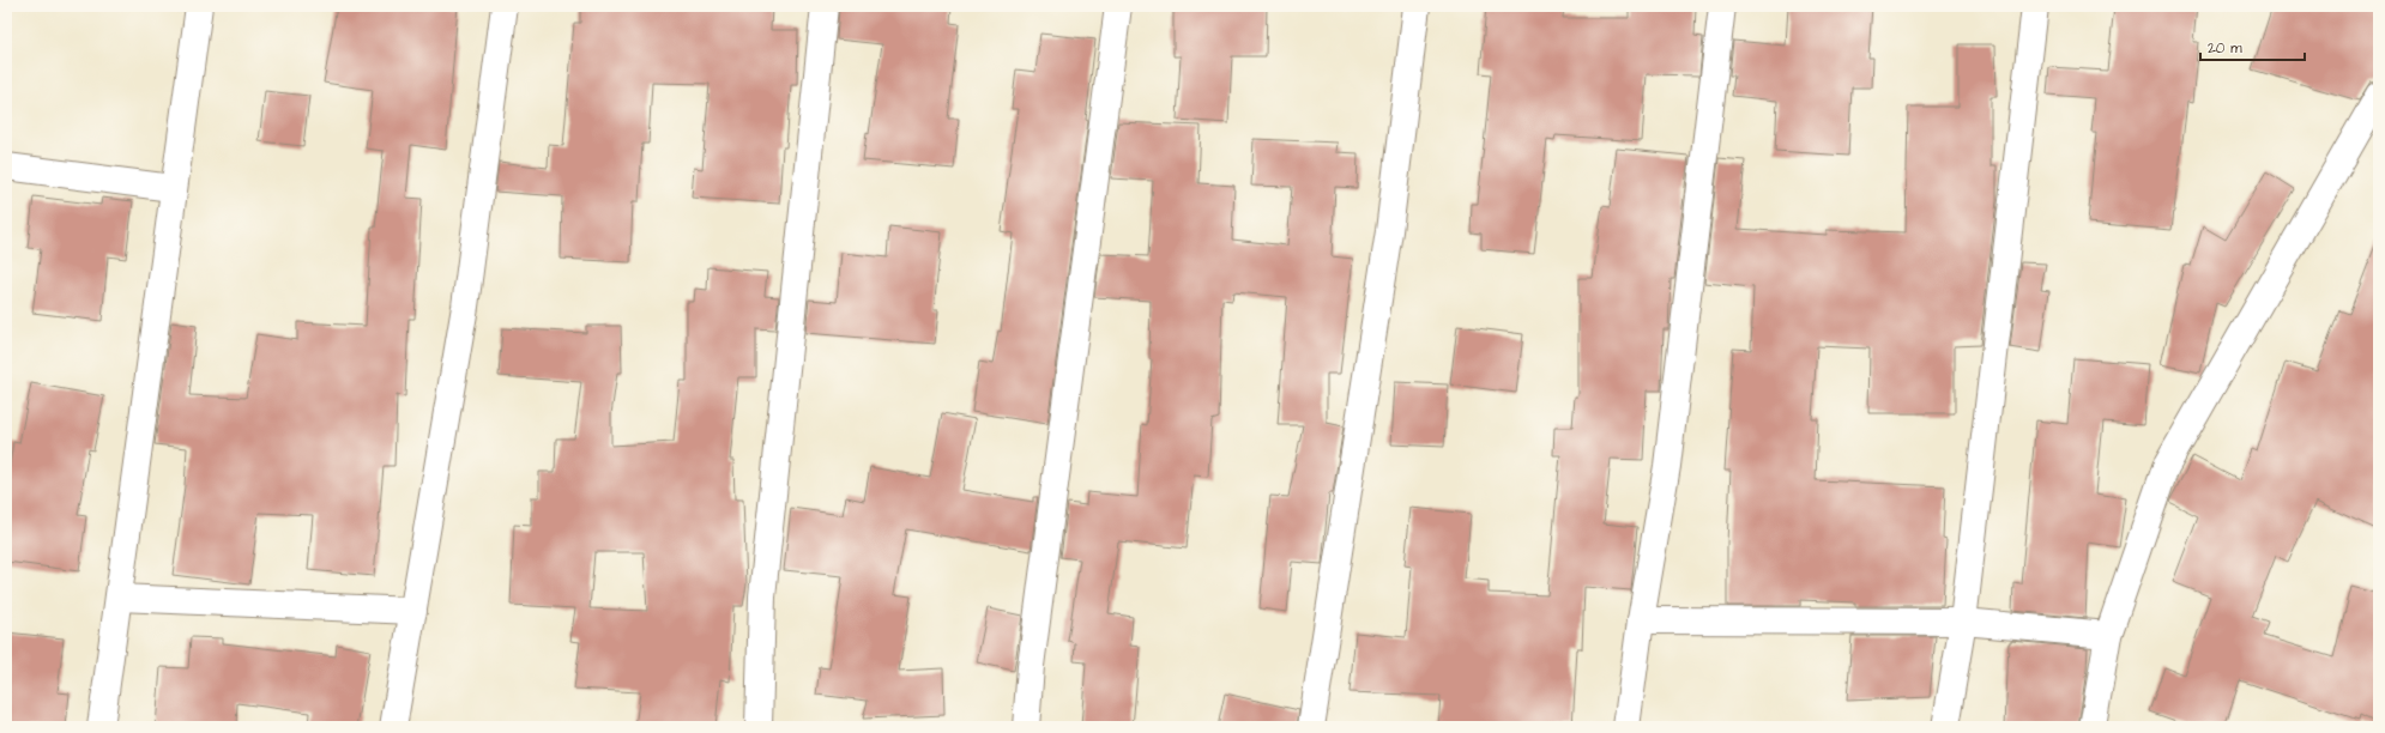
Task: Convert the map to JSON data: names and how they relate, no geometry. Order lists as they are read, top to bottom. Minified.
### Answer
{"scale_bar":"20 m"}
